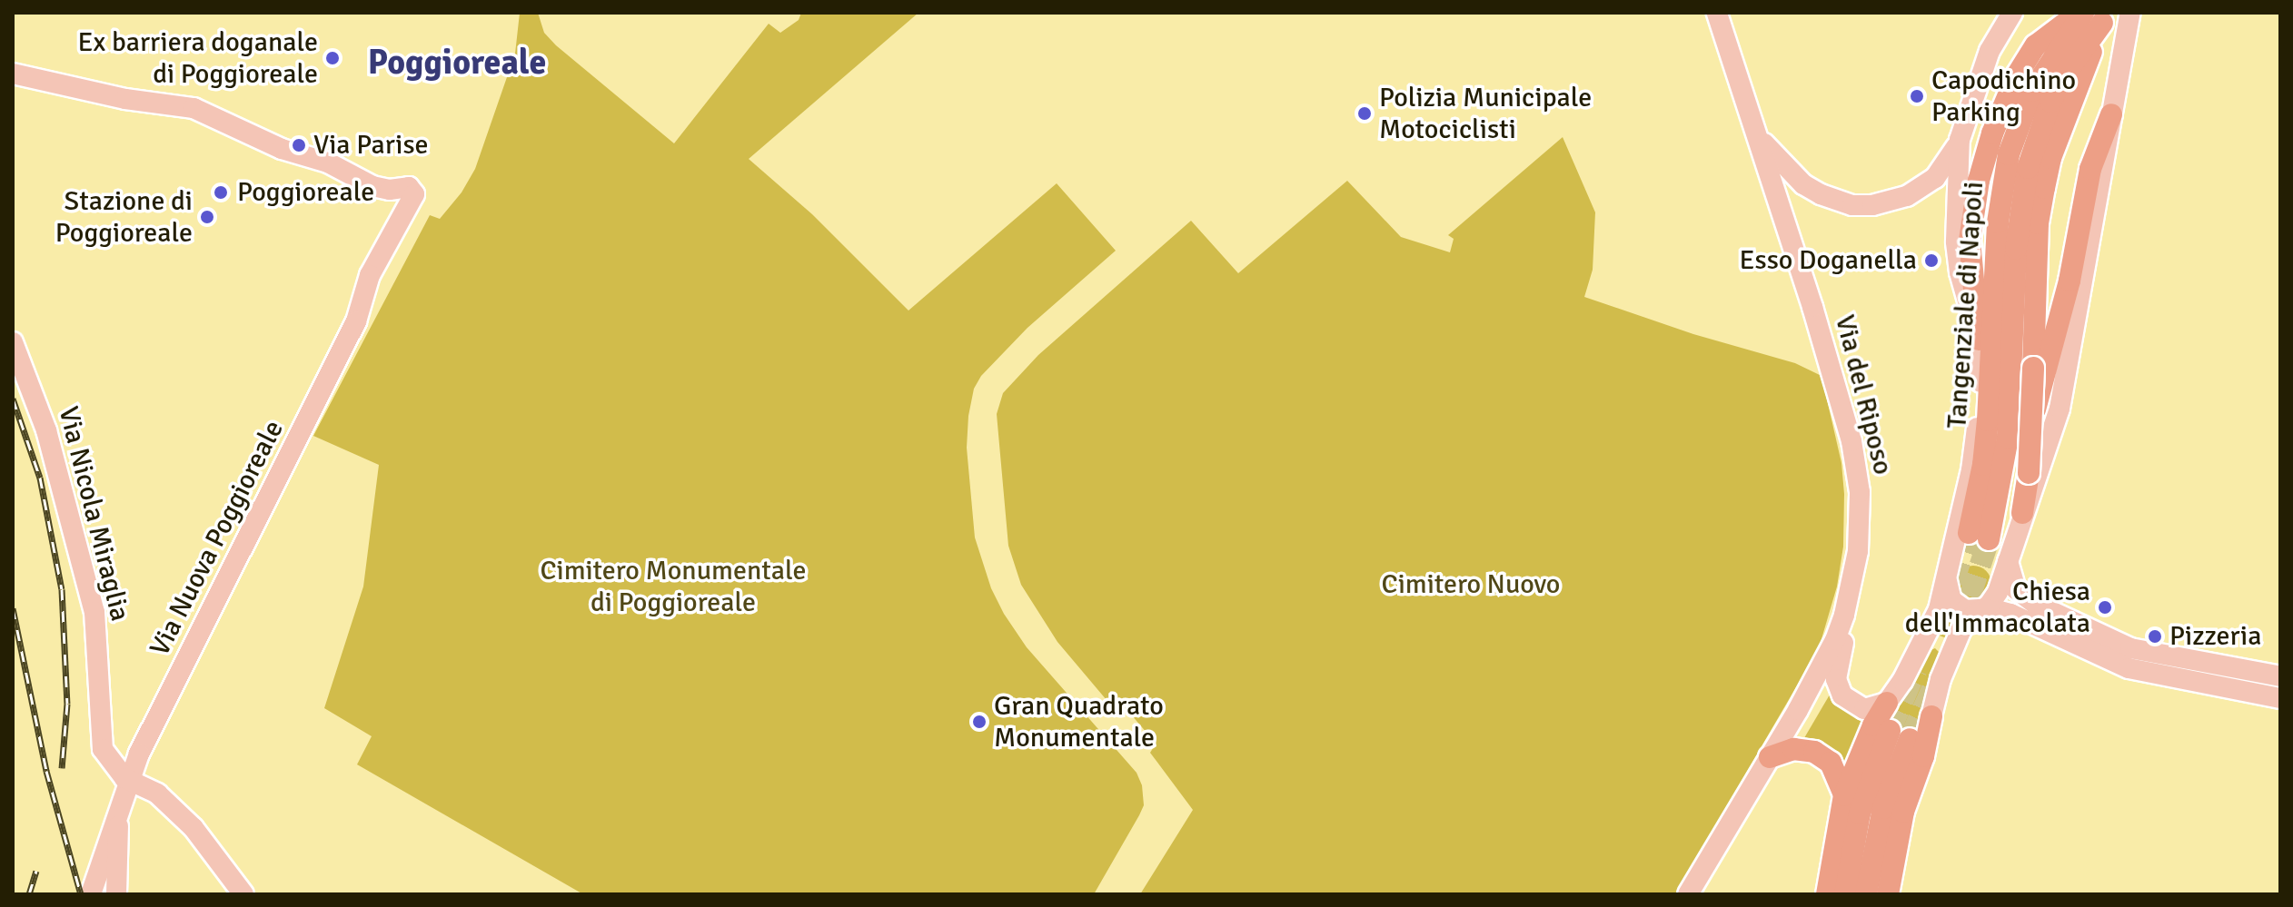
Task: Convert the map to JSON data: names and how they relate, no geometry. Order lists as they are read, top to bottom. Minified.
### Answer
{"streets":{"highway":["Tangenziale di Napoli"],"main road":["Via del Riposo","Via Nicola Miraglia","Via Nuova Poggioreale"]},"crossings":[["Via Nicola Miraglia","Via Nuova Poggioreale"]],"districts":["Poggioreale"],"parks":["Cimitero Monumentale di Poggioreale","Cimitero Nuovo"],"places":["Ex barriera doganale di Poggioreale","Capodichino Parking","Polizia Municipale Motociclisti","Via Parise","Poggioreale","Stazione di Poggioreale","Esso Doganella","Chiesa dell'Immacolata","Pizzeria","Gran Quadrato Monumentale"]}
